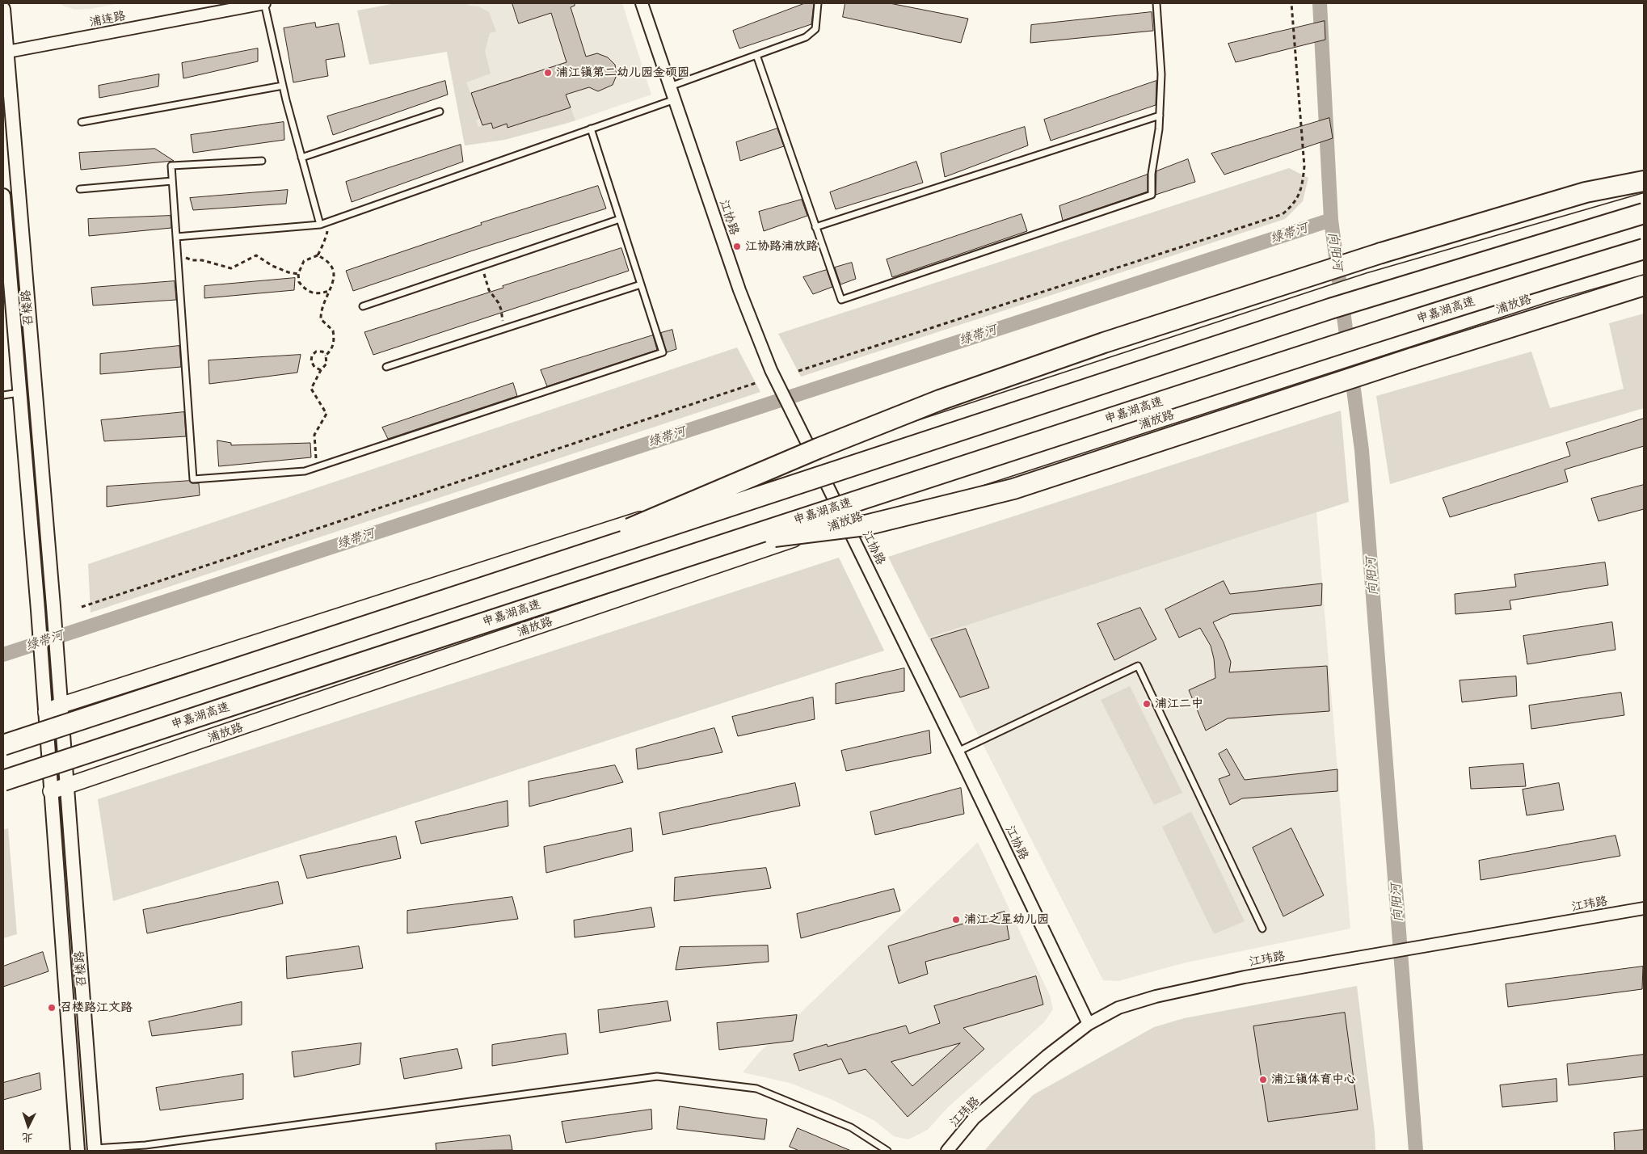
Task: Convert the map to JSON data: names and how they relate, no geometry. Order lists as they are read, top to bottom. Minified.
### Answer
{"streets":{"highway":["申嘉湖高速"],"main road":["浦放路"],"street":["浦连路","江协路","召楼路","江玮路"]},"crossings":[["浦连路","召楼路"],["江协路","浦放路"],["江协路","江玮路"],["浦放路","召楼路"]],"water":["绿带河","向阳河"],"places":["浦江镇第二幼儿园金硕园","江协路浦放路","浦江二中","浦江之星幼儿园","召楼路江文路","浦江镇体育中心"],"north":"bottom"}
